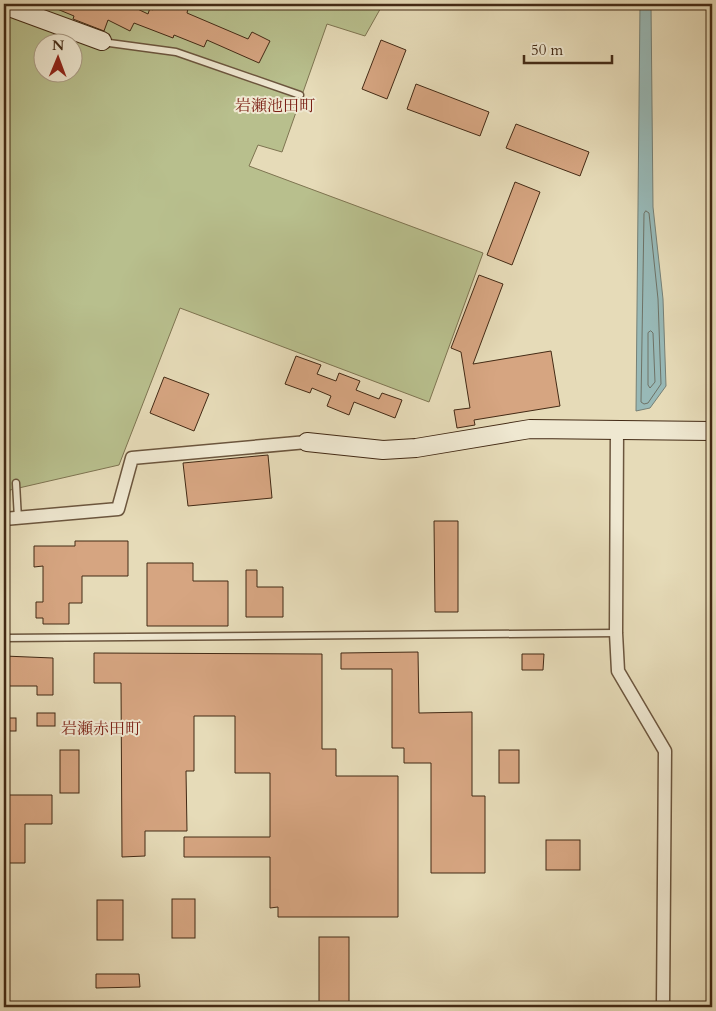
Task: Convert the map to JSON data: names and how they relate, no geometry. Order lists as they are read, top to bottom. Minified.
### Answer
{"districts":["岩瀬池田町","岩瀬赤田町"],"scale_bar":"50 m","north":"top"}
